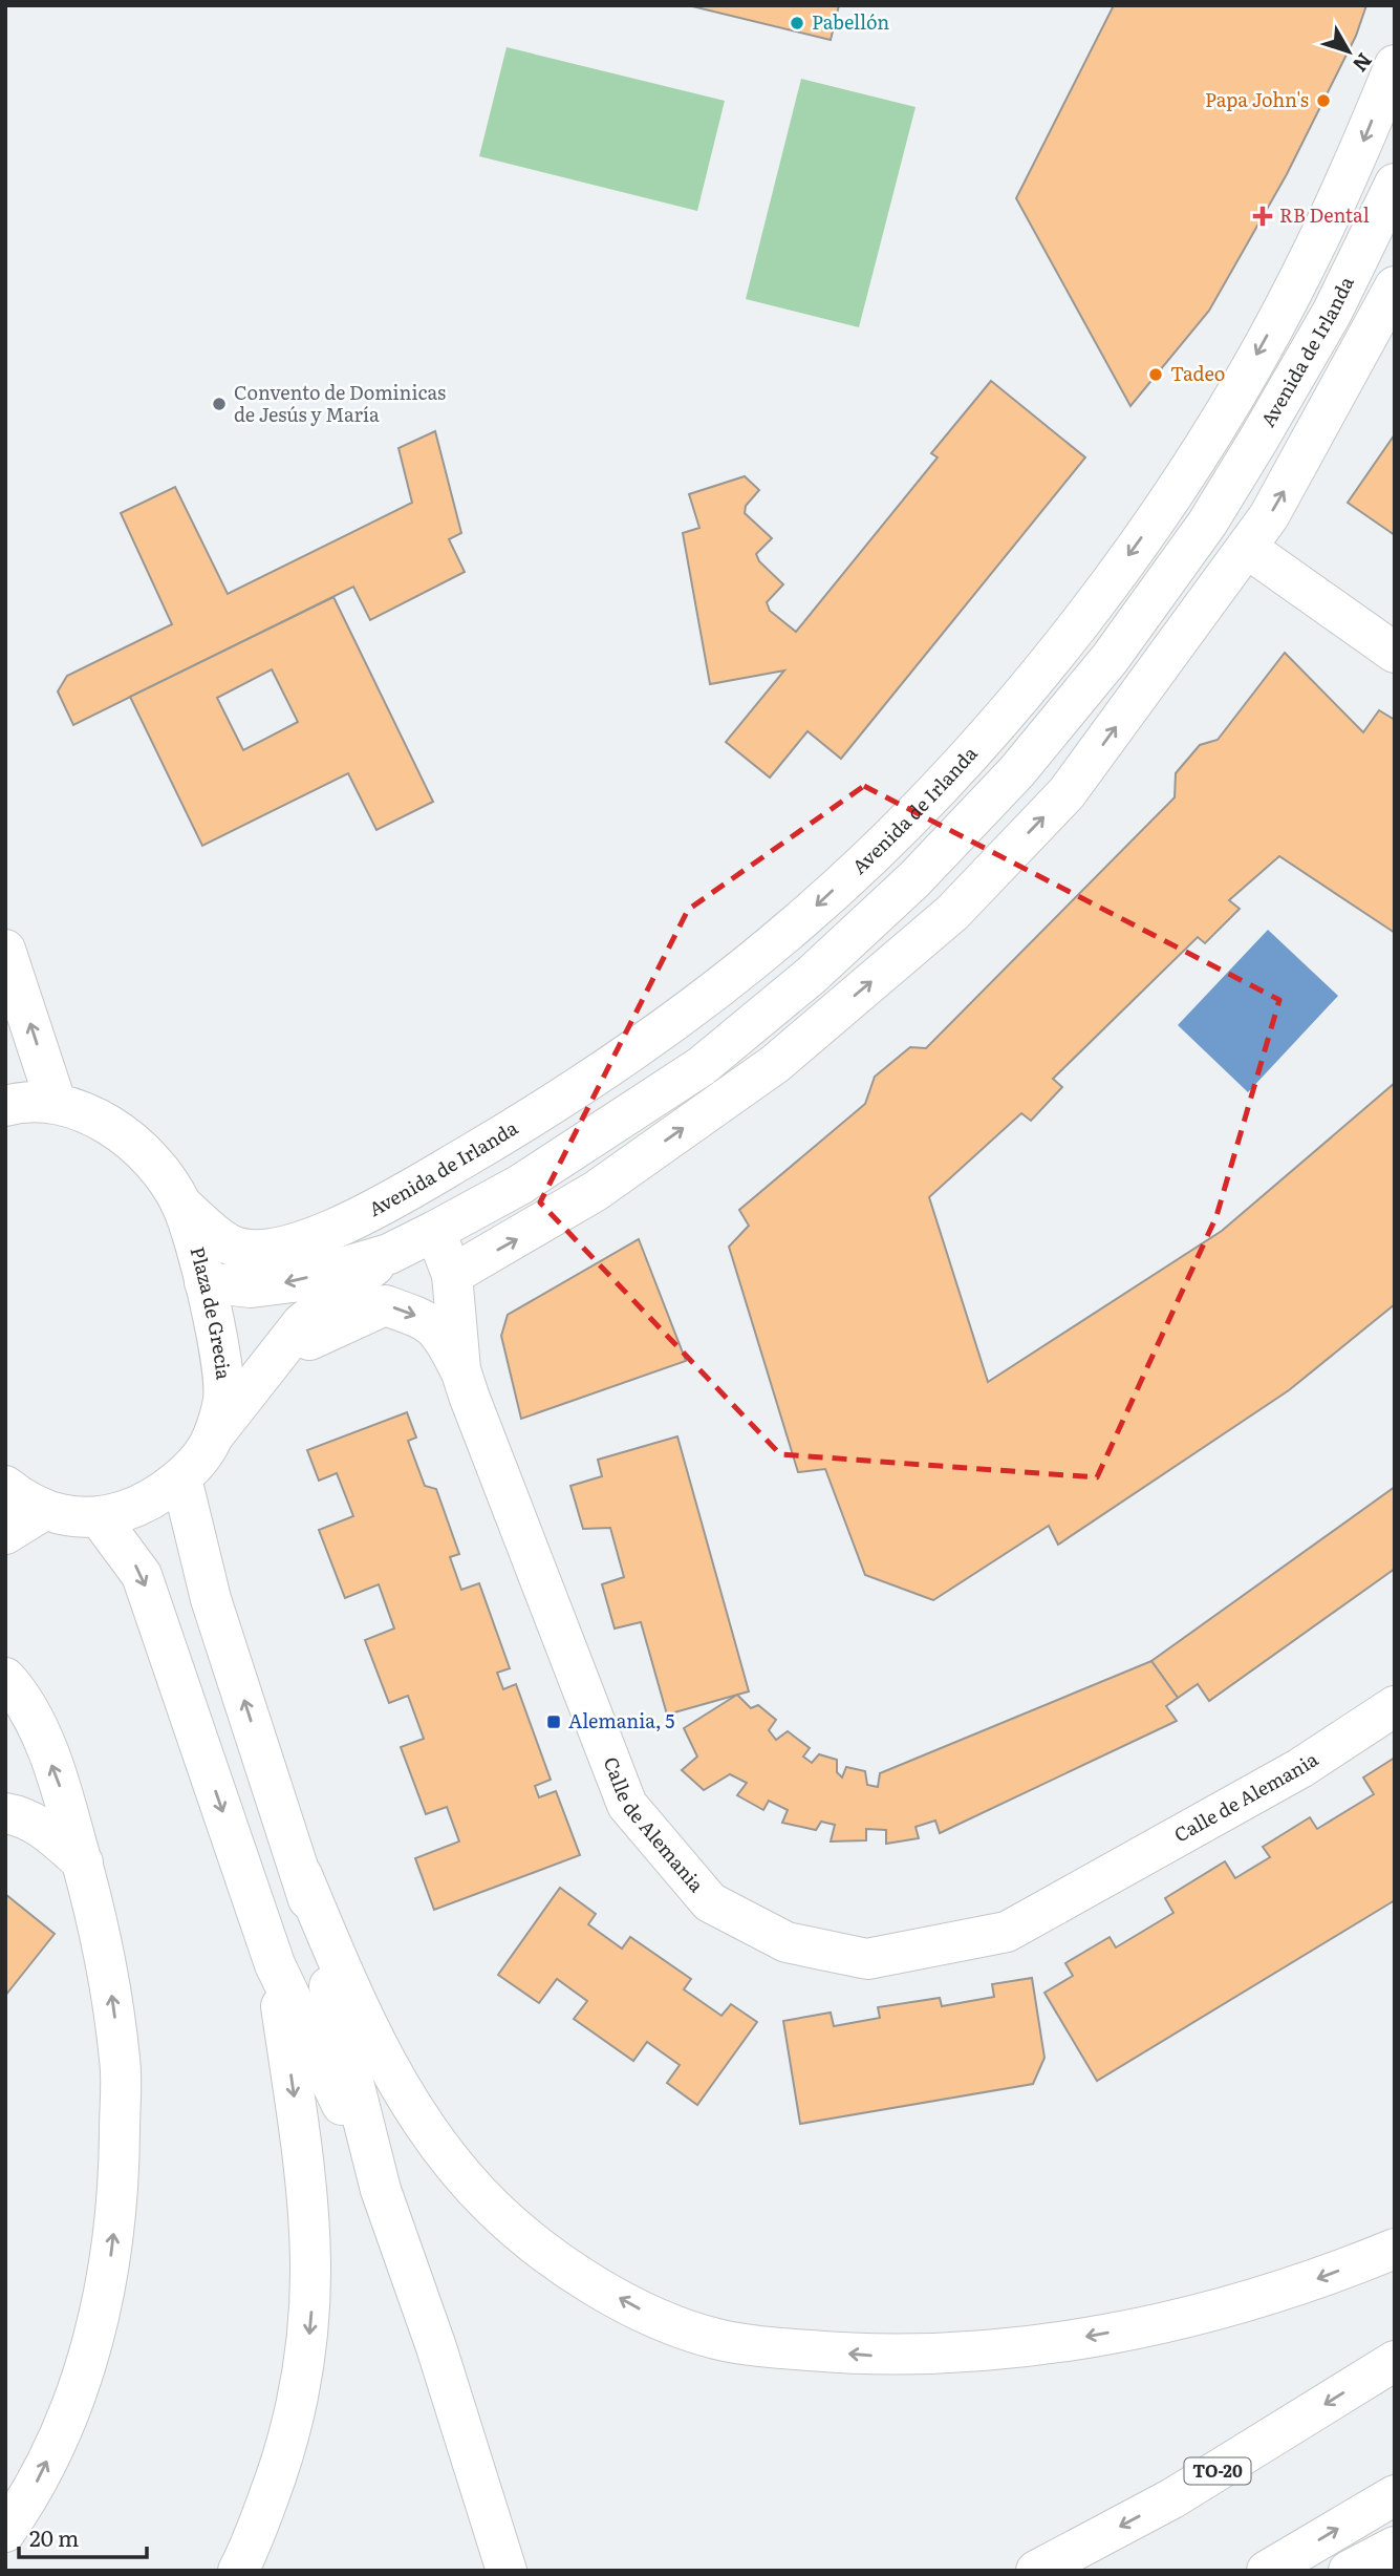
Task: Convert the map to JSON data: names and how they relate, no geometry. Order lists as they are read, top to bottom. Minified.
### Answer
{"streets":{"main road":["Avenida de Irlanda","Plaza de Grecia","Calle de Alemania","TO-20"]},"crossings":[["Avenida de Irlanda","Plaza de Grecia"],["Avenida de Irlanda","Calle de Alemania"]],"places":{"other":["Pabellón","Papa John's","Tadeo","Convento de Dominicas de Jesús y María"],"health":["RB Dental"],"transit":["Alemania, 5"]},"scale_bar":"20 m","north":"bottom right"}
